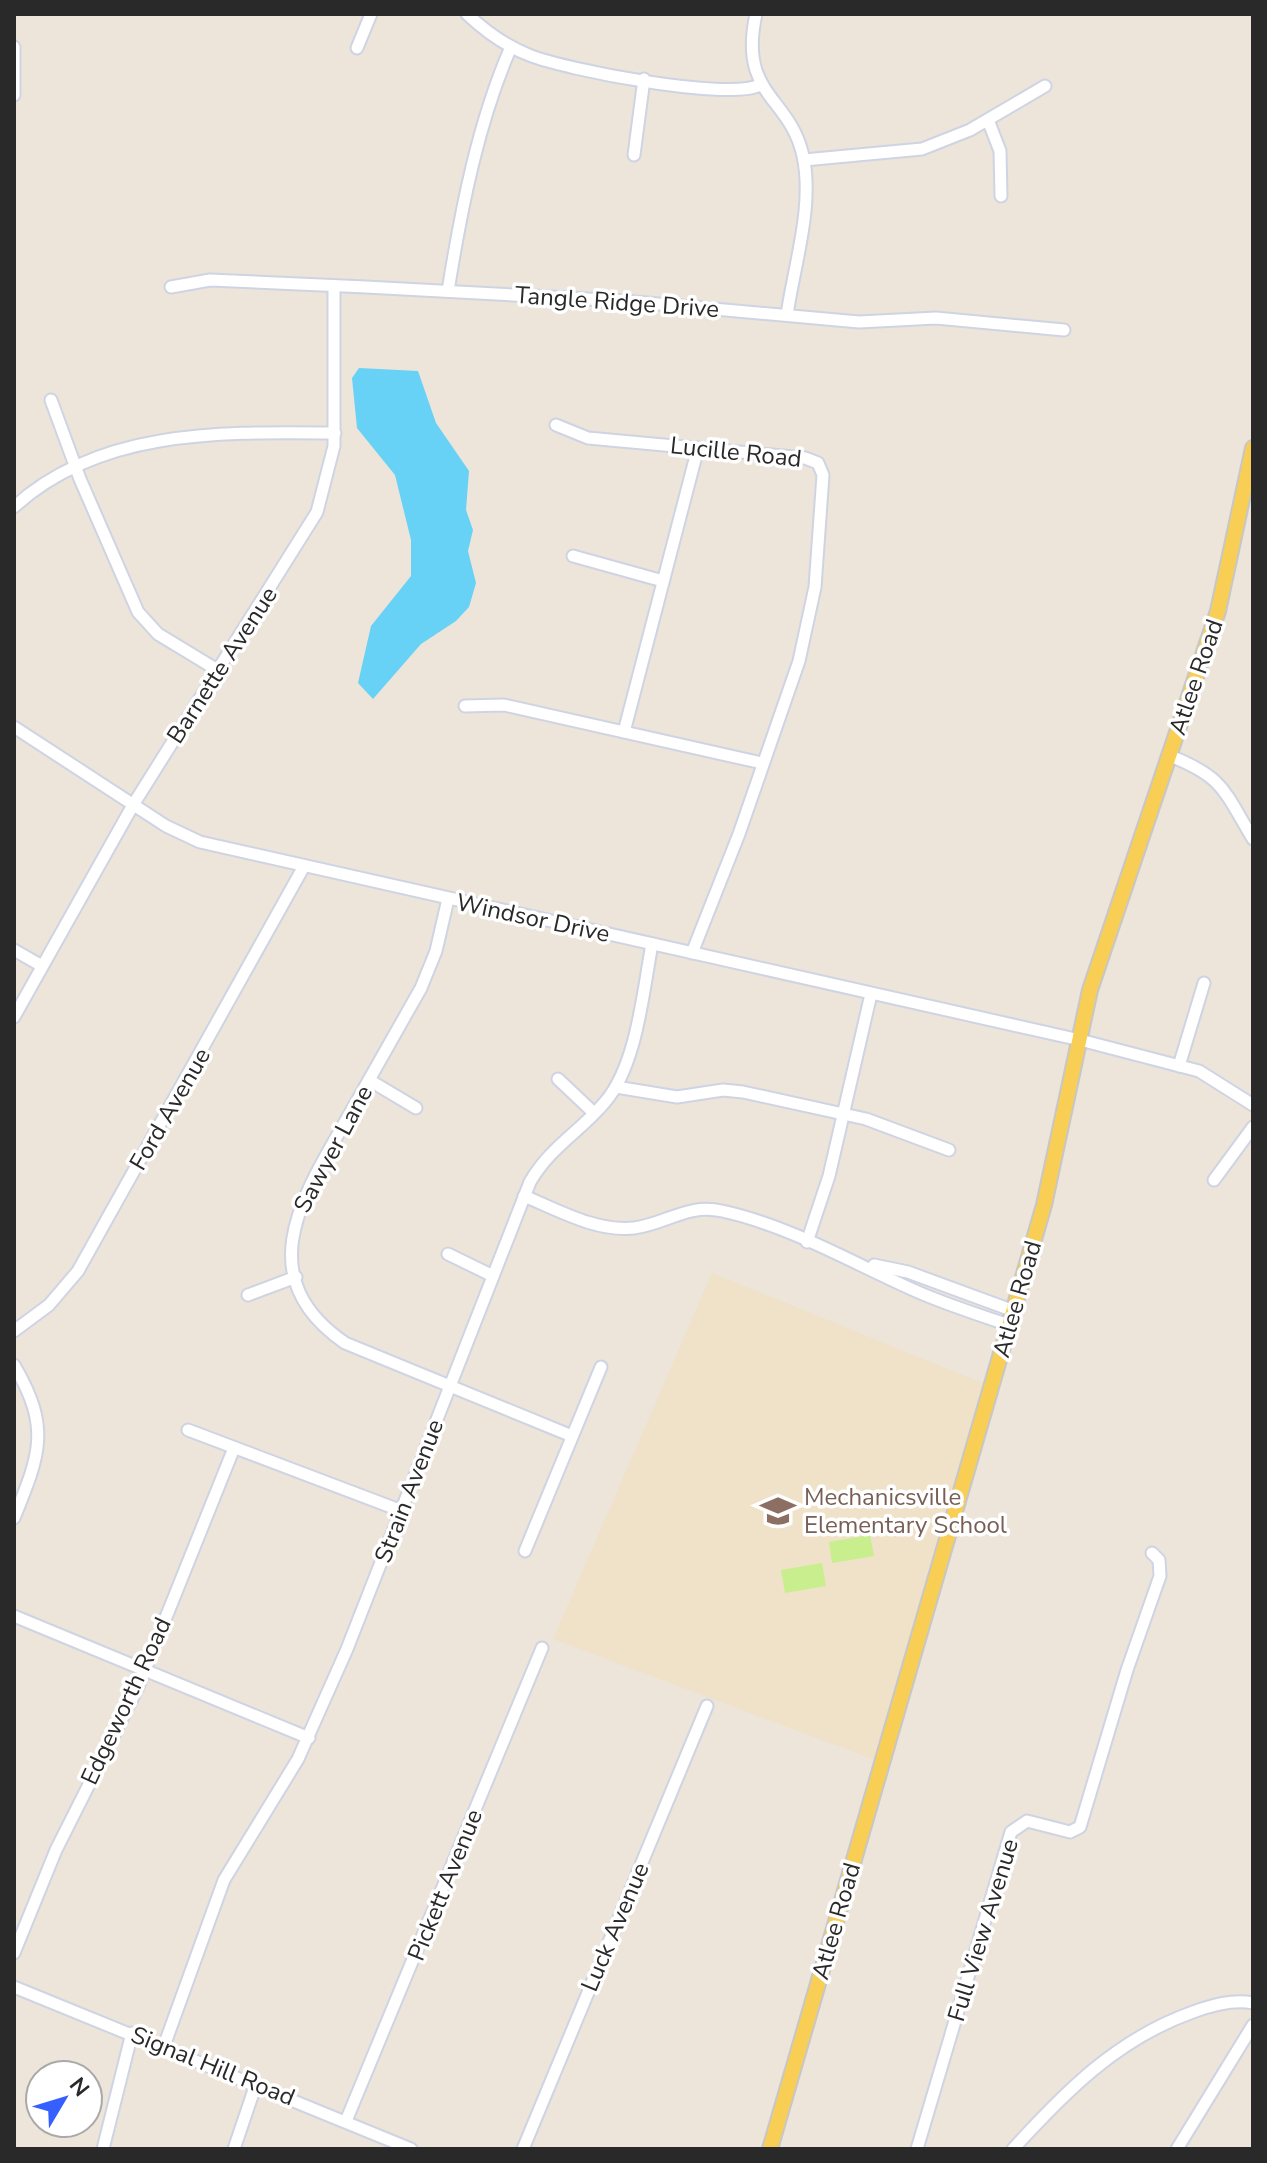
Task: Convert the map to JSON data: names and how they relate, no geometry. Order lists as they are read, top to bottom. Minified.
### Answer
{"streets":{"main road":["Atlee Road"],"street":["Tangle Ridge Drive","Lucille Road","Barnette Avenue","Windsor Drive","Ford Avenue","Sawyer Lane","Strain Avenue","Edgeworth Road","Pickett Avenue","Luck Avenue","Full View Avenue","Signal Hill Road"]},"crossings":[["Tangle Ridge Drive","Barnette Avenue"],["Barnette Avenue","Windsor Drive"],["Atlee Road","Windsor Drive"],["Windsor Drive","Ford Avenue"],["Windsor Drive","Sawyer Lane"],["Windsor Drive","Strain Avenue"],["Sawyer Lane","Strain Avenue"],["Strain Avenue","Signal Hill Road"],["Pickett Avenue","Signal Hill Road"]],"places":{"school or university":["Mechanicsville Elementary School"]},"north":"top right"}
